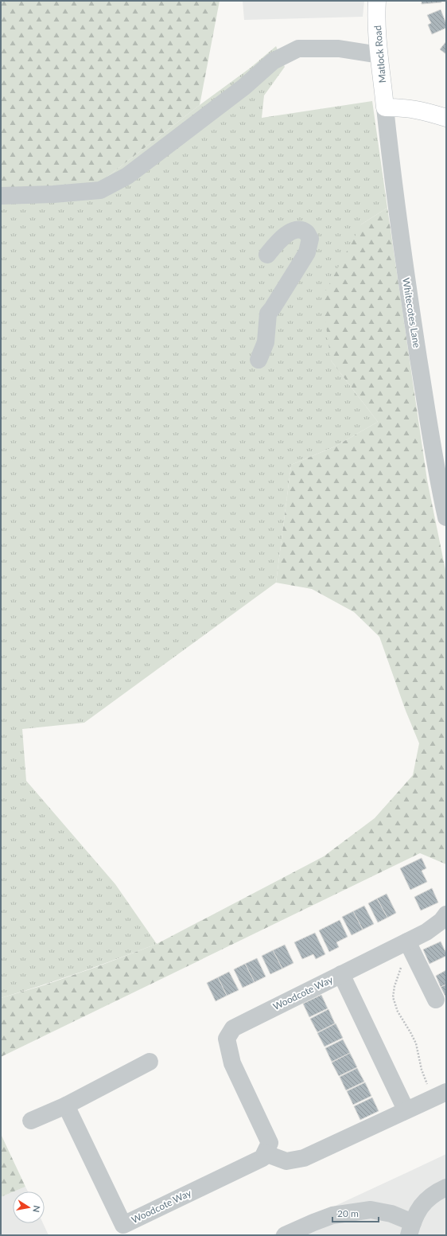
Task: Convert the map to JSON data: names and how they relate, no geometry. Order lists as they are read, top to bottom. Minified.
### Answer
{"streets":{"main road":["Matlock Road"],"street":["Whitecotes Lane","Woodcote Way"]},"crossings":[["Matlock Road","Whitecotes Lane"]],"scale_bar":"20 m","north":"right"}
